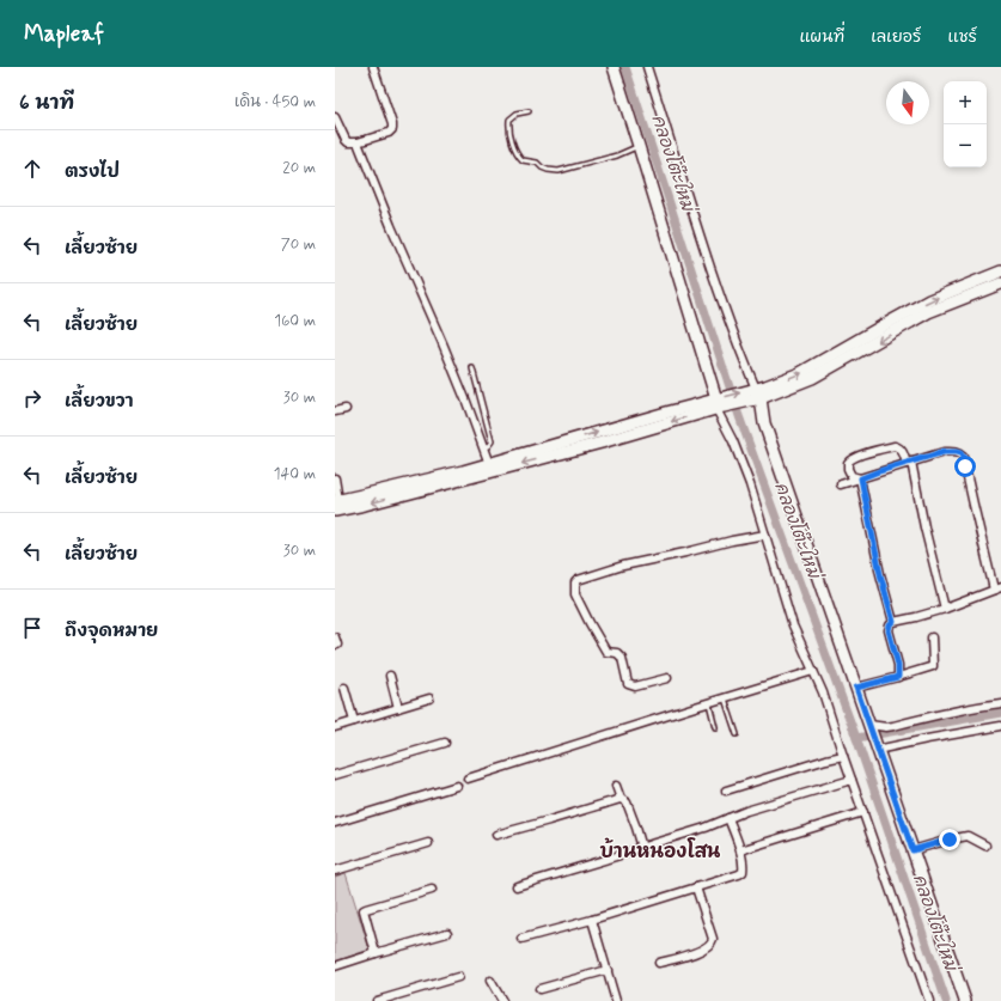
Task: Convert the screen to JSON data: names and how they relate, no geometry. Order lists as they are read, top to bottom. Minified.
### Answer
{"districts":["บ้านหนองโสน"],"water":["คลองโต๊ะใหม่"],"north":"bottom","page":{"header":"Mapleaf","nav":["แผนที่","เลเยอร์","แชร์"],"heading":["6 นาที","เดิน · 450 m"],"map_buttons":["+","−"],"list":[["ตรงไป","20 m"],["เลี้ยวซ้าย","70 m"],["เลี้ยวซ้าย","160 m"],["เลี้ยวขวา","30 m"],["เลี้ยวซ้าย","140 m"],["เลี้ยวซ้าย","30 m"],"ถึงจุดหมาย"]}}
